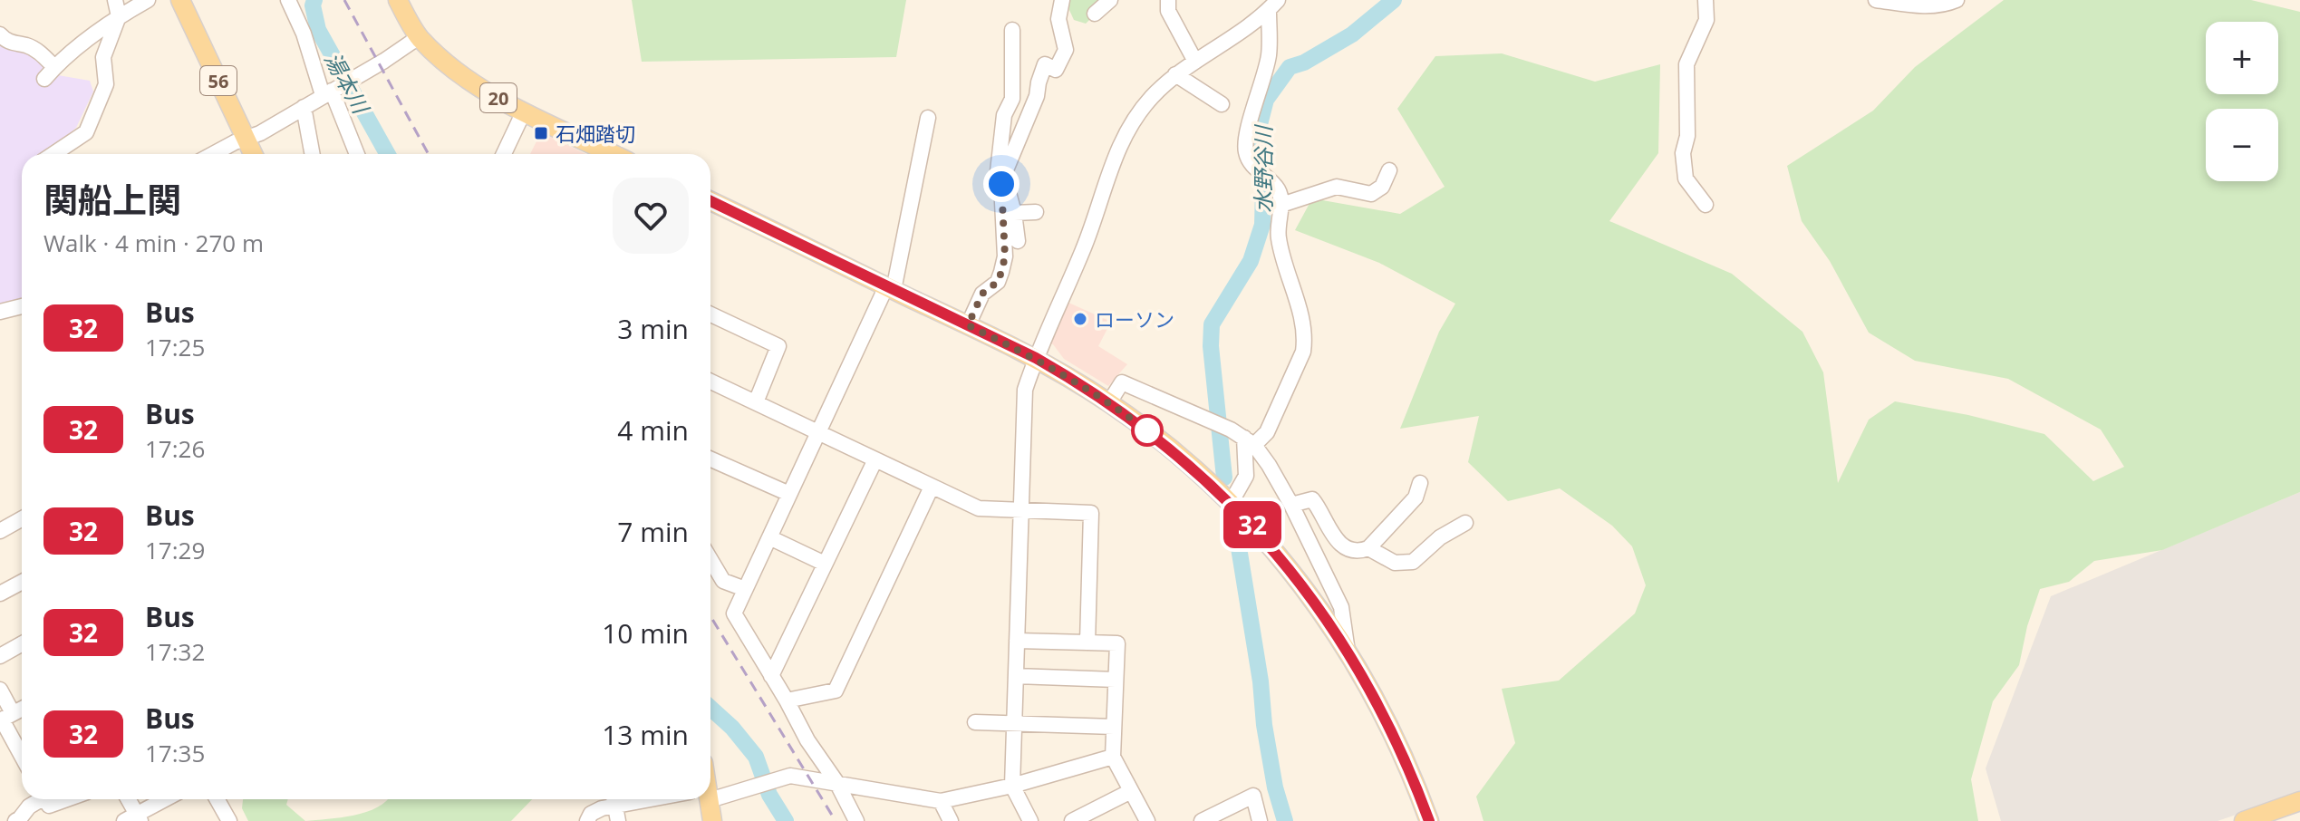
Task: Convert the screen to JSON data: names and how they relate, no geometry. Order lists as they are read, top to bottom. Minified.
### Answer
{"streets":{"main road":["56","20"]},"water":["湯本川","水野谷川"],"places":{"transit":["石畑踏切"],"other":["ローソン"]},"lines":["bus line 32"],"page":{"on_map":"32","map_buttons":["+","−"],"heading":["関船上関","Walk · 4 min · 270 m"],"list":[{"mark":"32","name":"Bus","note":"17:25","value":"3 min"},{"mark":"32","name":"Bus","note":"17:26","value":"4 min"},{"mark":"32","name":"Bus","note":"17:29","value":"7 min"},{"mark":"32","name":"Bus","note":"17:32","value":"10 min"},{"mark":"32","name":"Bus","note":"17:35","value":"13 min"}]}}
